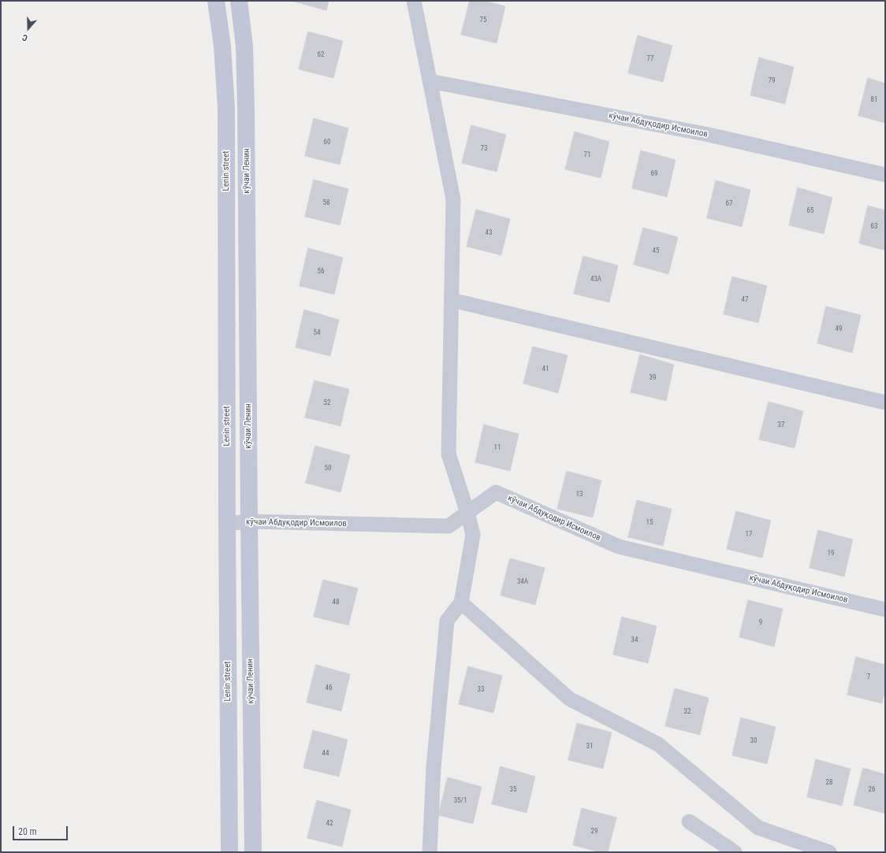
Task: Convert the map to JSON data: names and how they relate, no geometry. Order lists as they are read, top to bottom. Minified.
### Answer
{"streets":{"street":["кӯчаи Абдуқодир Исмоилов","Lenin street","кӯчаи Ленин"]},"crossings":[["кӯчаи Абдуқодир Исмоилов","Lenin street"],["кӯчаи Абдуқодир Исмоилов","кӯчаи Ленин"]],"house_numbers":["75","62","77","79","81","60","73","71","69","58","67","65","63","43","45","56","43А","47","49","54","41","39","52","37","11","50","13","15","17","19","34А","48","9","34","7","46","33","32","30","31","44","28","35","26","35/1","42","29"],"scale_bar":"20 m","north":"bottom"}
